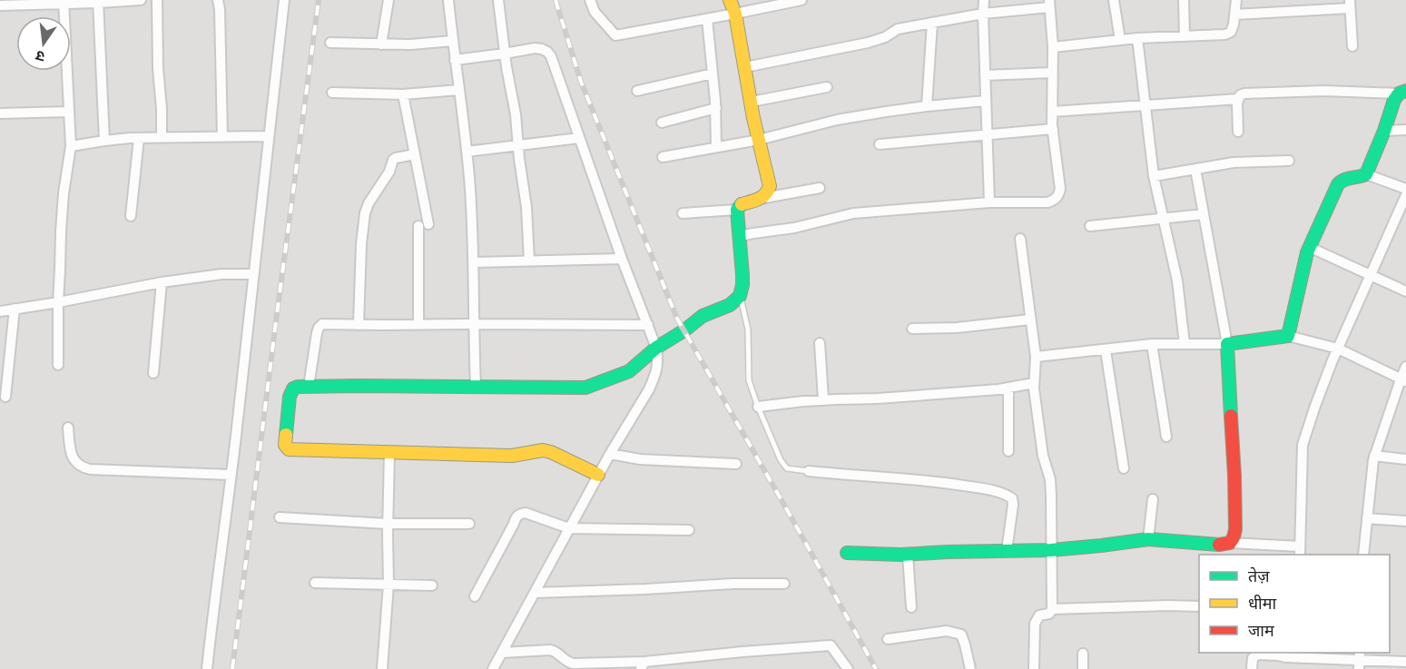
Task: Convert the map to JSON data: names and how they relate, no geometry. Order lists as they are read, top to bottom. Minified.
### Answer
{"legend":["तेज़","धीमा","जाम"],"north":"bottom"}
